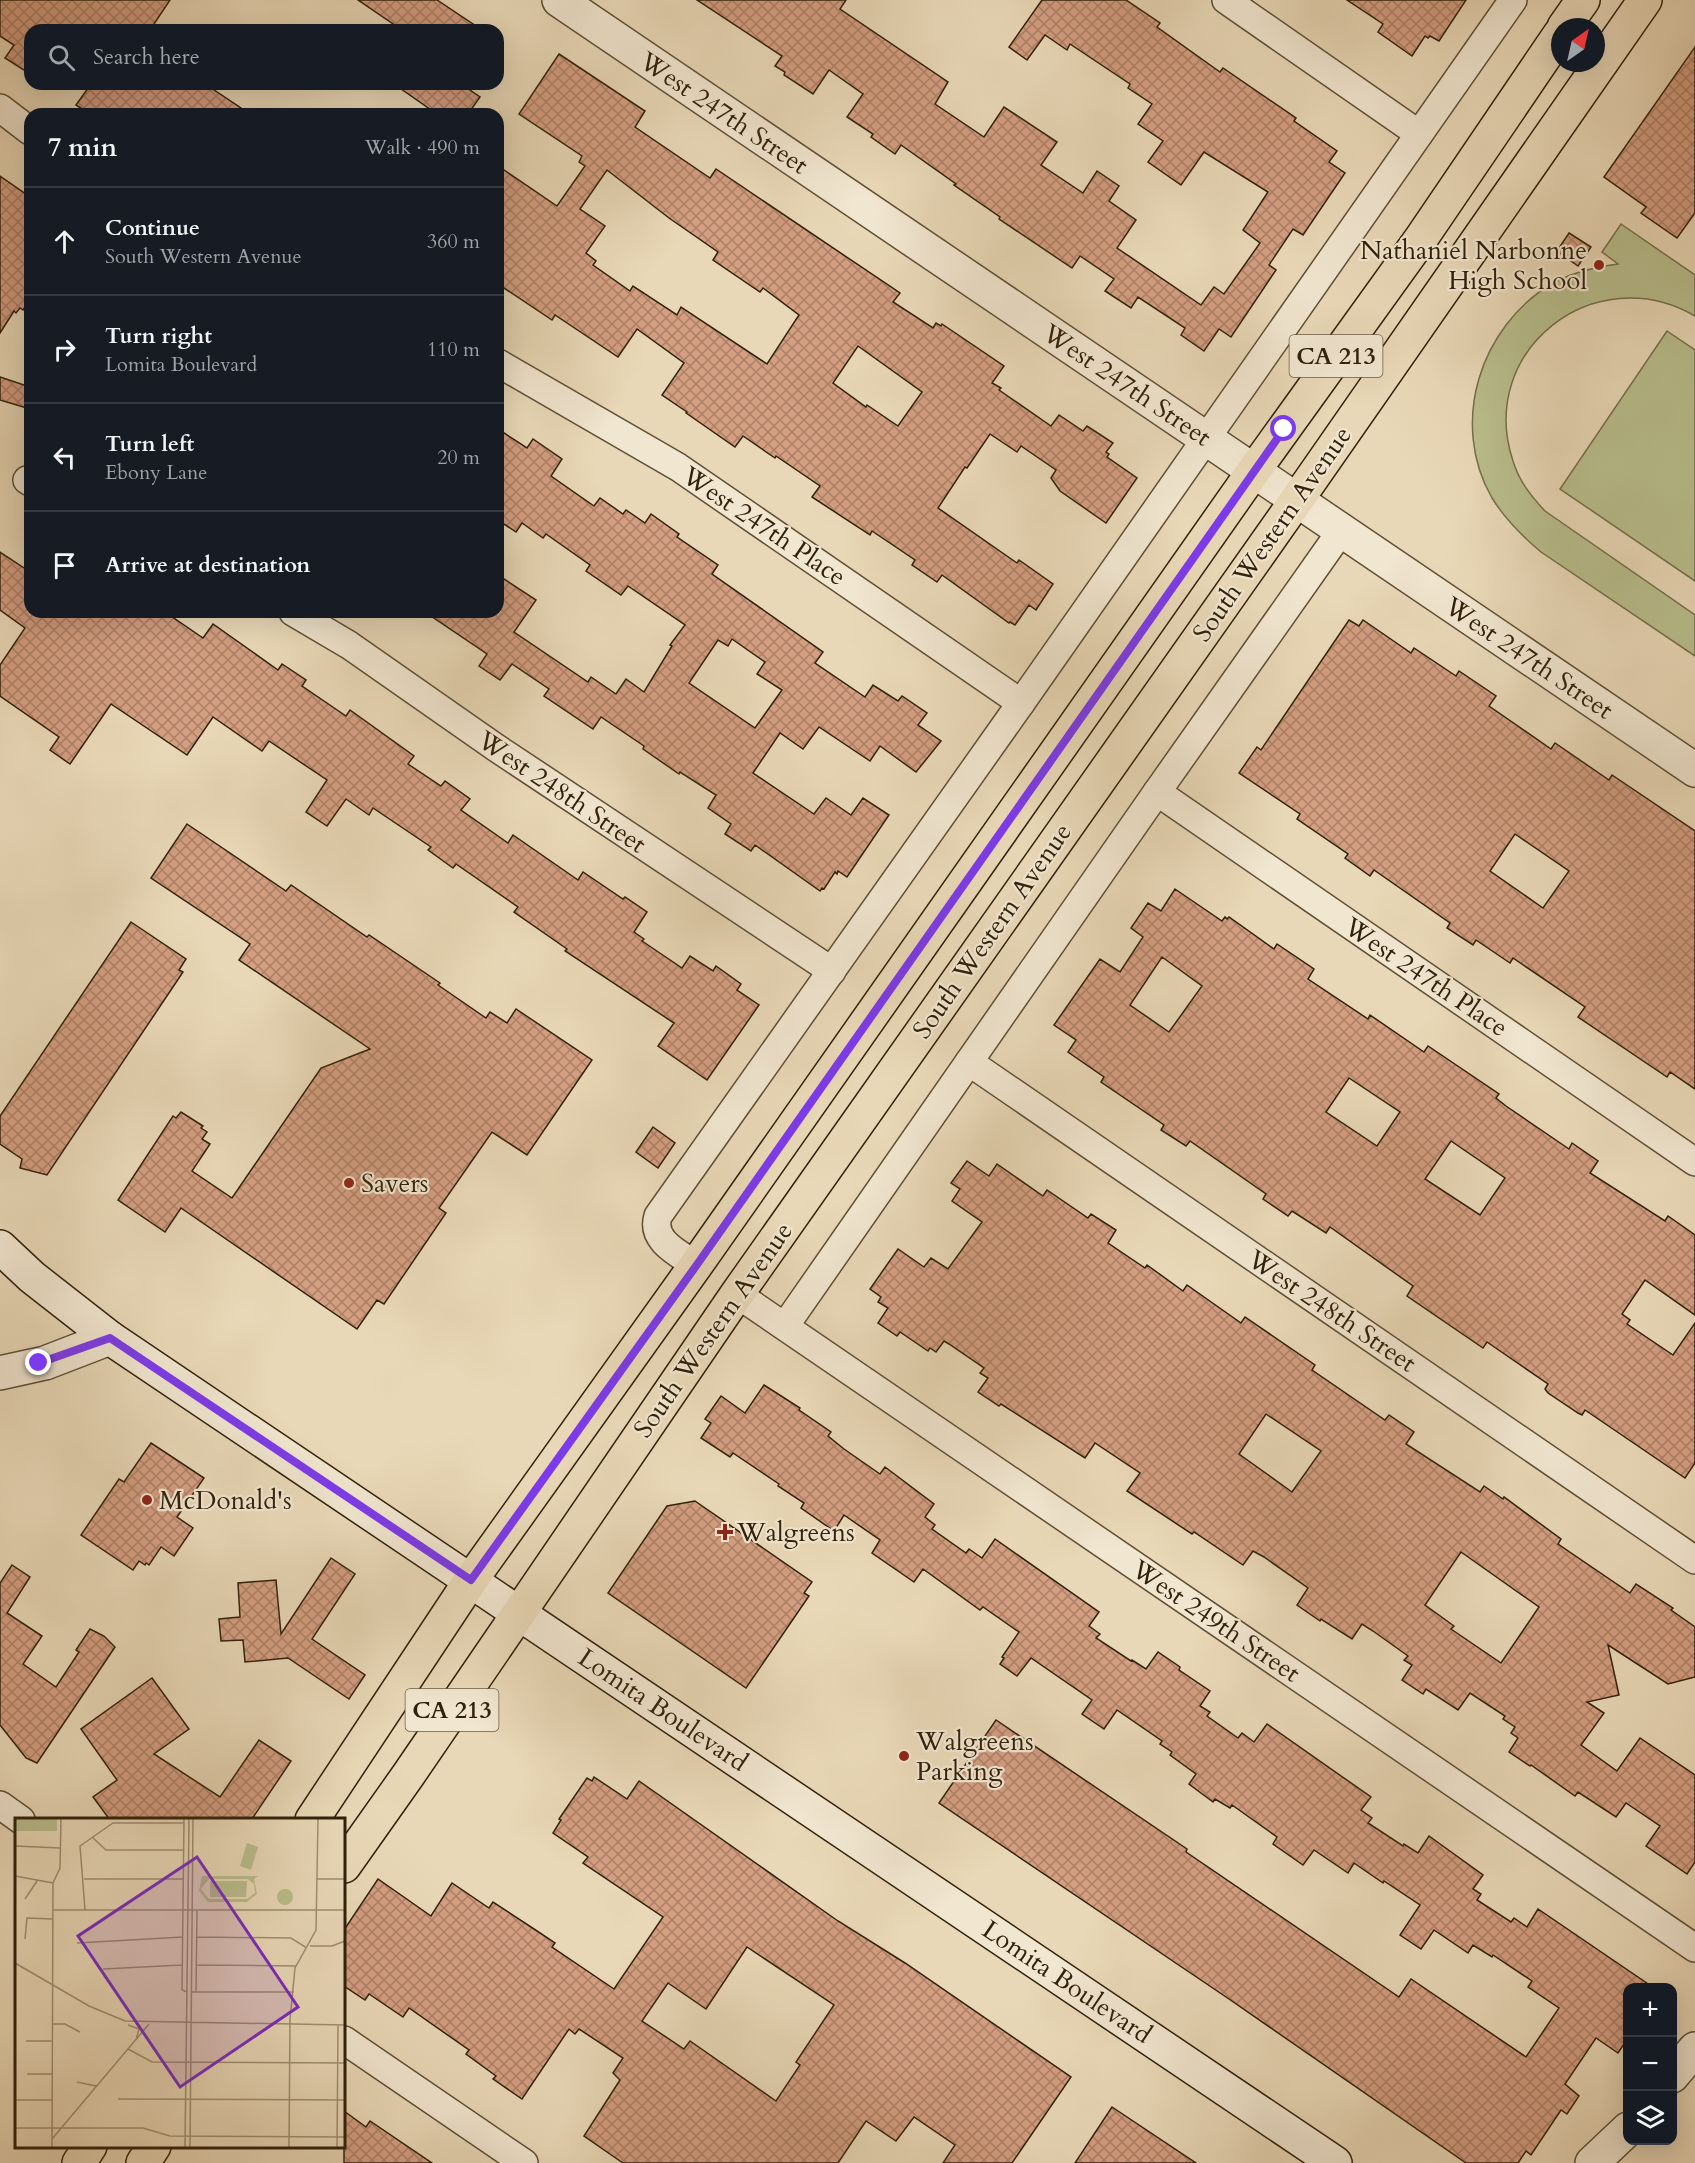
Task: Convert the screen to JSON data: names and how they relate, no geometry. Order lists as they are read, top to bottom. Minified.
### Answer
{"streets":{"main road":["West 247th Street","CA 213","South Western Avenue","Lomita Boulevard"],"street":["West 247th Place","West 248th Street","West 249th Street"]},"crossings":[["West 247th Street","South Western Avenue"],["West 247th Place","South Western Avenue"],["South Western Avenue","West 248th Street"],["South Western Avenue","West 249th Street"],["South Western Avenue","Lomita Boulevard"]],"places":{"other":["Nathaniel Narbonne High School","Savers","McDonald's","Walgreens Parking"],"health":["Walgreens"]},"north":"top right","page":{"search":"Search here","heading":["7 min","Walk · 490 m"],"list":[["Continue","South Western Avenue","360 m"],["Turn right","Lomita Boulevard","110 m"],["Turn left","Ebony Lane","20 m"],"Arrive at destination"],"map_buttons":["+","−"]}}
